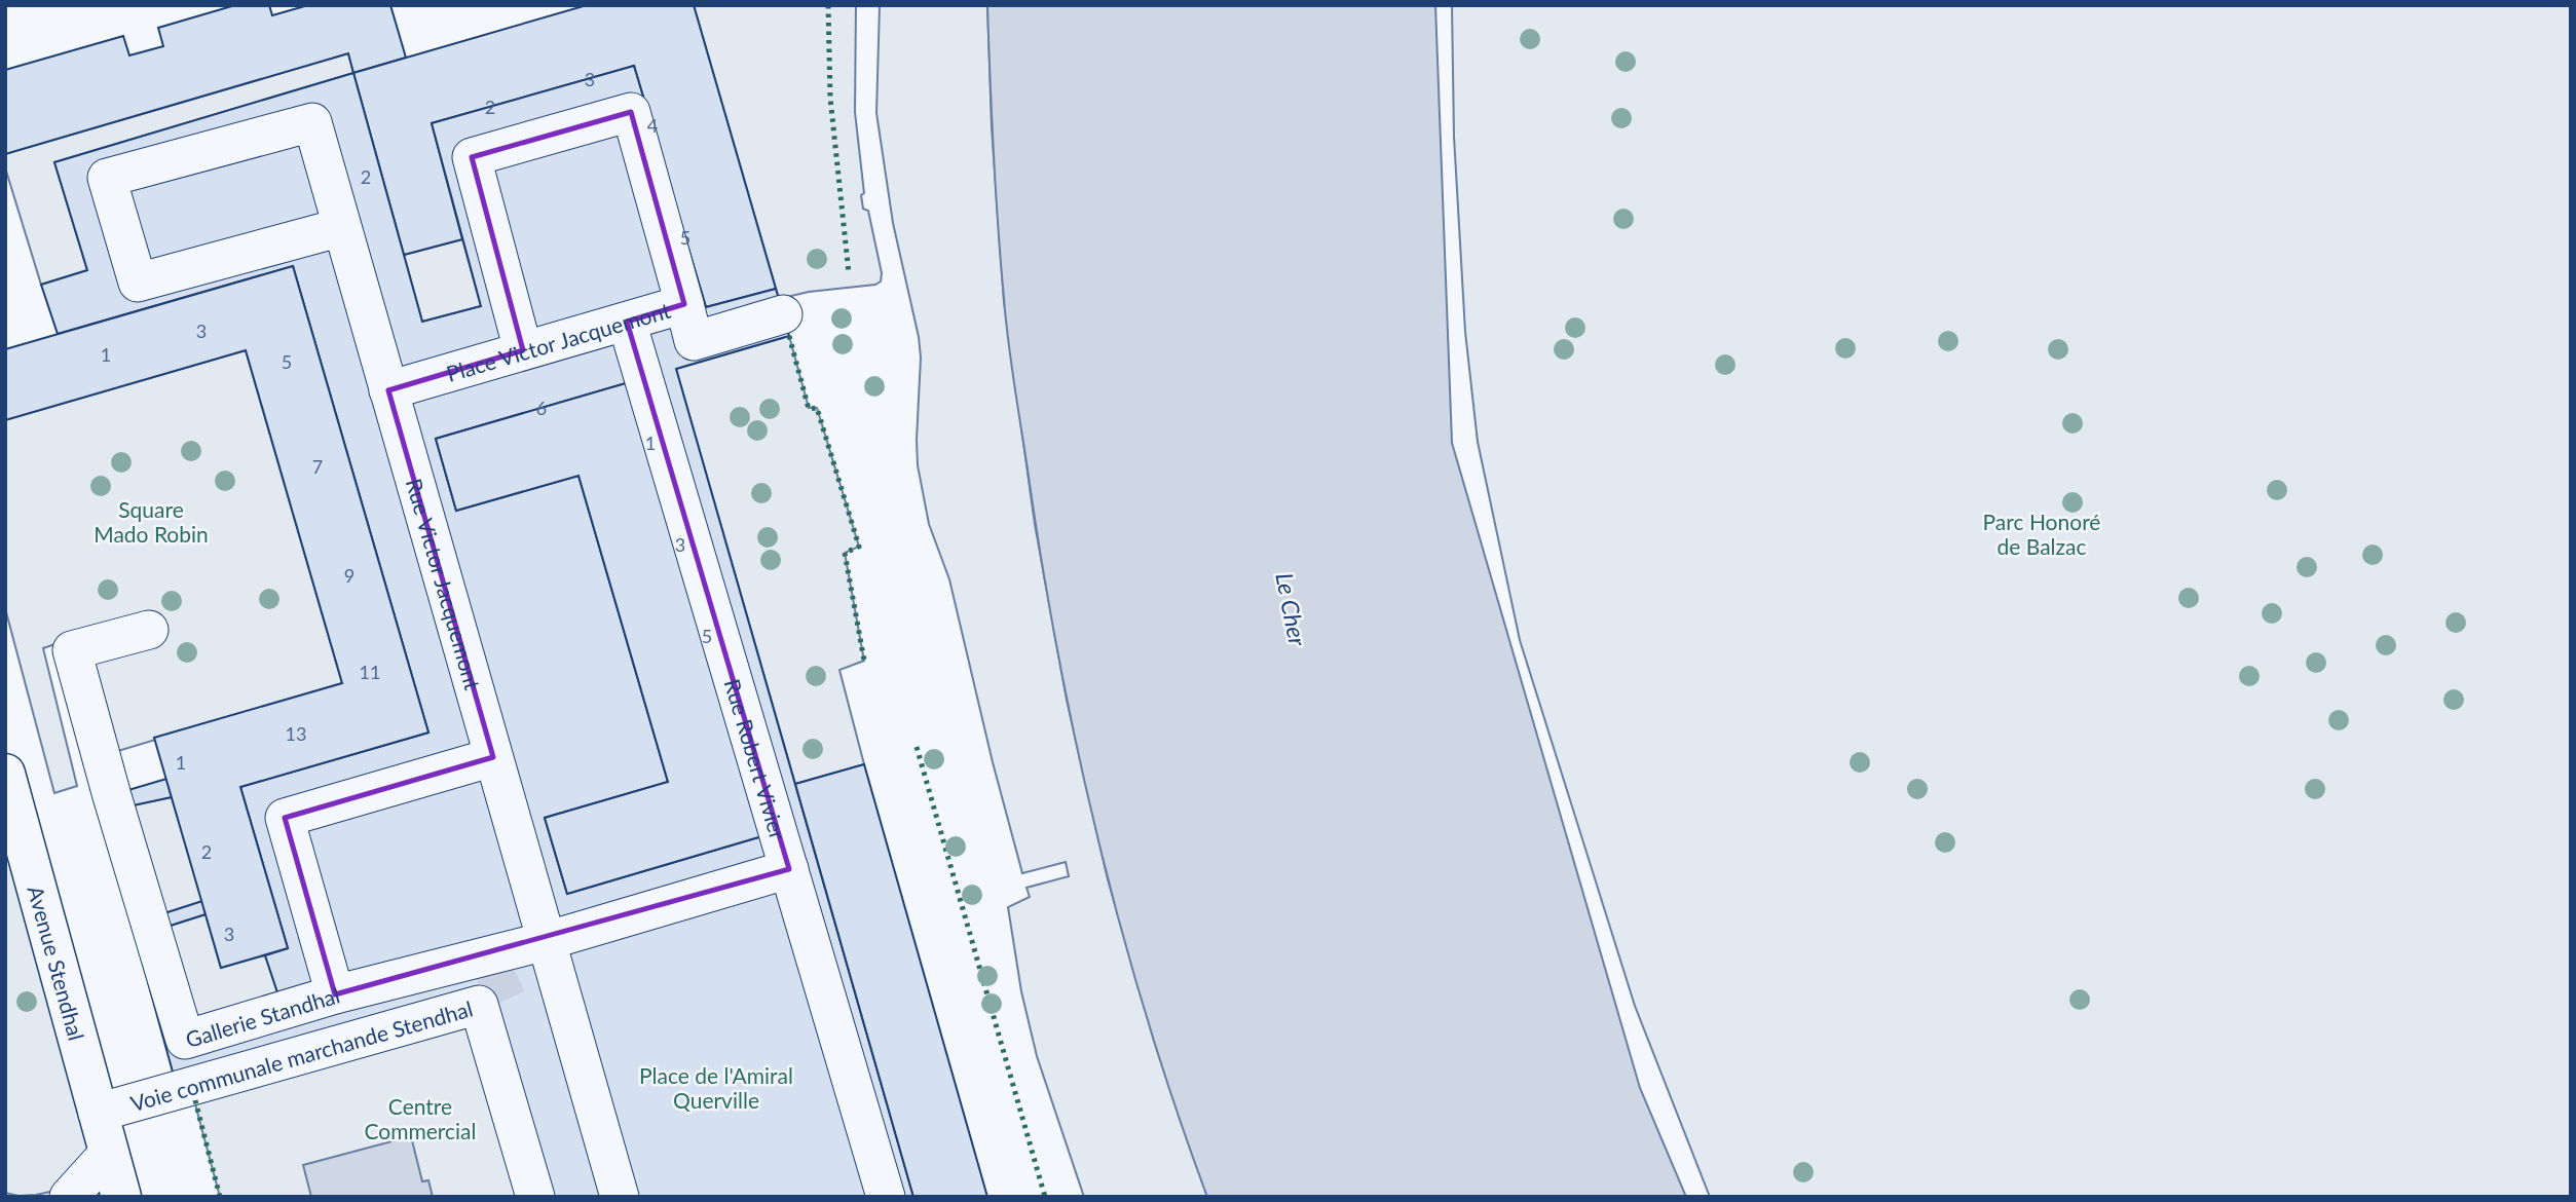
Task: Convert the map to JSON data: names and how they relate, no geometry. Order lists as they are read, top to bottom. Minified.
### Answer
{"streets":{"street":["Place Victor Jacquemont","Rue Victor Jacquemont","Rue Robert Vivier","Avenue Stendhal","Gallerie Standhal","Voie communale marchande Stendhal"]},"crossings":[["Place Victor Jacquemont","Rue Victor Jacquemont"],["Place Victor Jacquemont","Rue Robert Vivier"],["Rue Victor Jacquemont","Gallerie Standhal"],["Avenue Stendhal","Voie communale marchande Stendhal"]],"water":["Le Cher"],"parks":["Square Mado Robin","Parc Honoré de Balzac","Place de l'Amiral Querville","Centre Commercial"],"house_numbers":["3","2","4","2","5","3","1","5","6","1","7","3","9","5","11","13","1","2","3"]}
